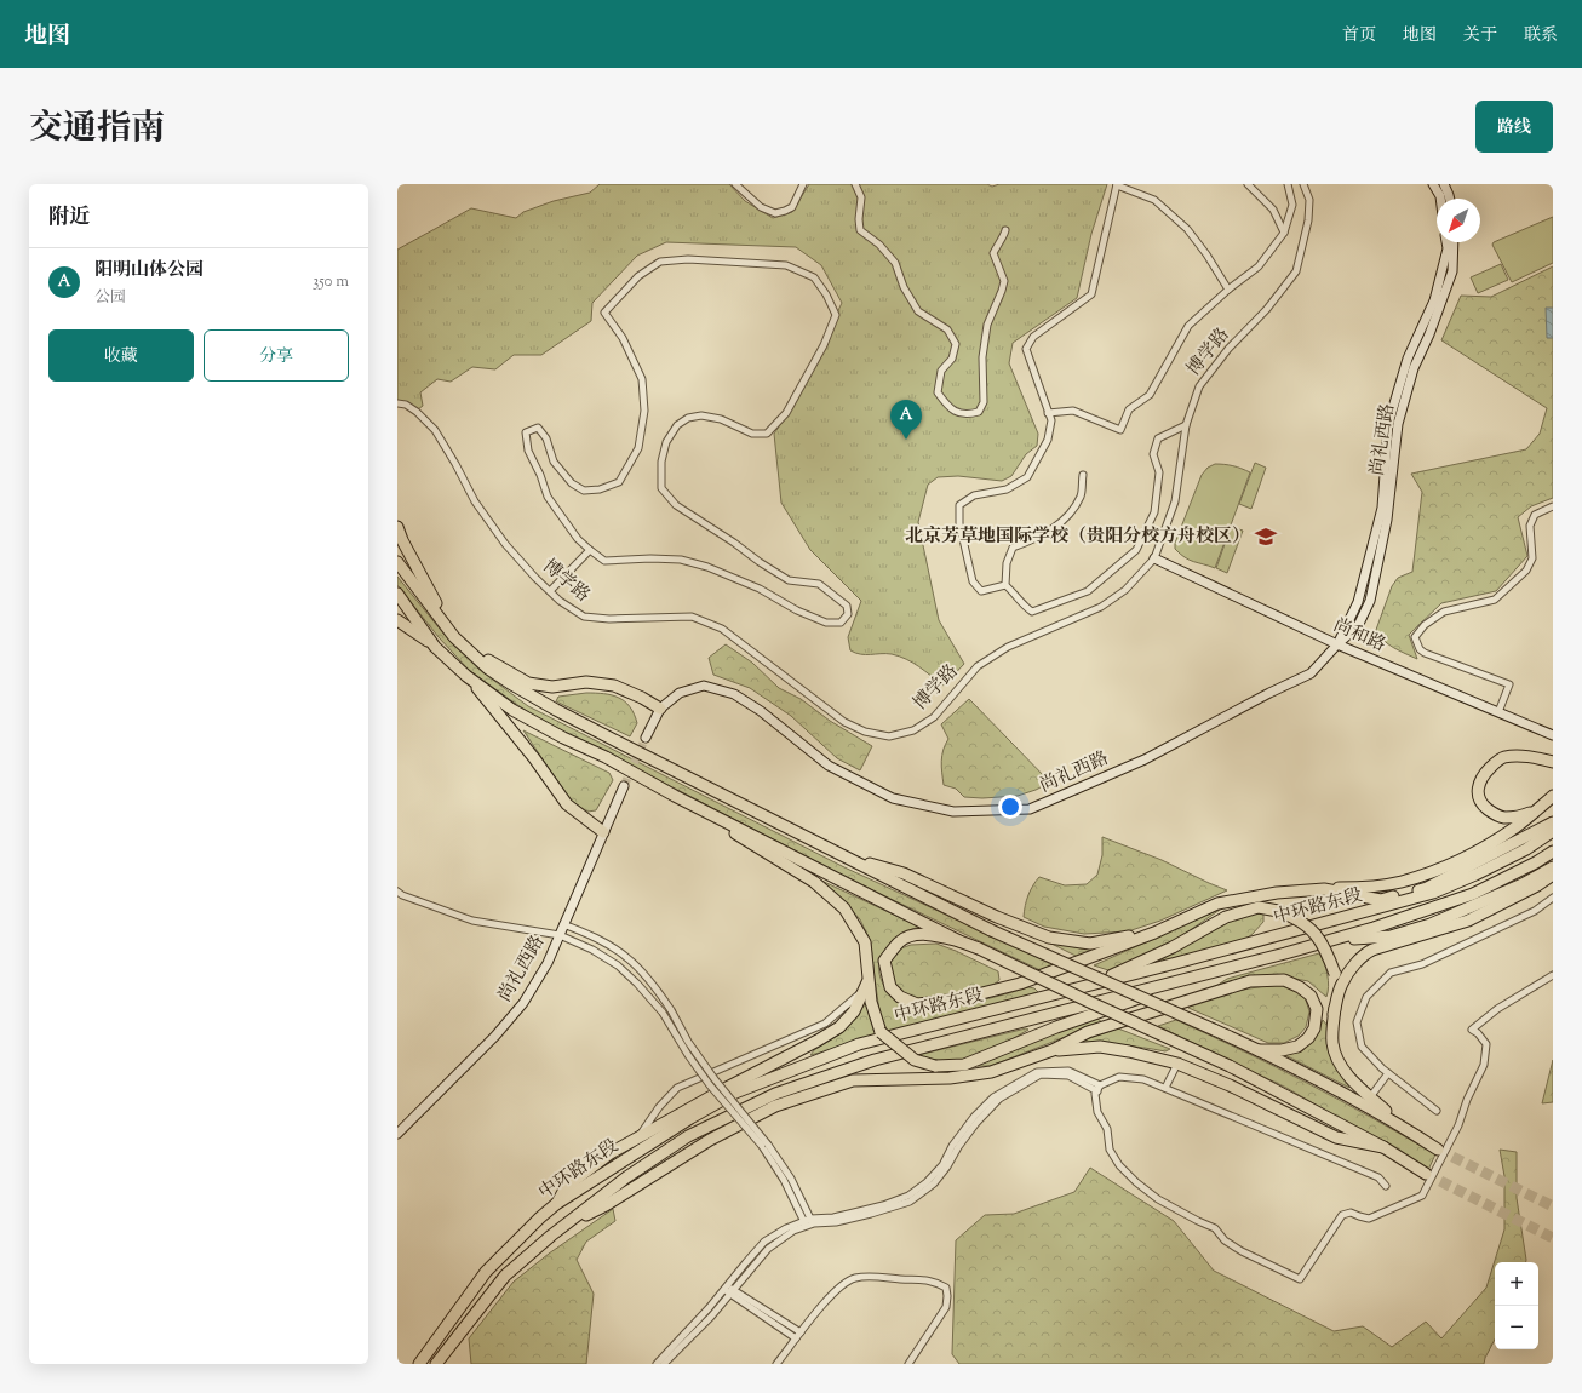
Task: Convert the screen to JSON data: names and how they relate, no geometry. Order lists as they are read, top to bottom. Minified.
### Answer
{"streets":{"highway":["中环路东段"],"street":["博学路","尚礼西路","尚和路"]},"crossings":[["博学路","尚和路"],["尚礼西路","尚和路"]],"places":{"school or university":["北京芳草地国际学校（贵阳分校方舟校区）"]},"north":"bottom left","page":{"header":"地图","nav":["首页","地图","关于","联系"],"title":"交通指南","buttons":["路线",["收藏","分享"]],"heading":"附近","list":[{"mark":"A","name":"阳明山体公园","note":"公园","value":"350 m"}],"pins":"A","map_buttons":["+","−"]}}
